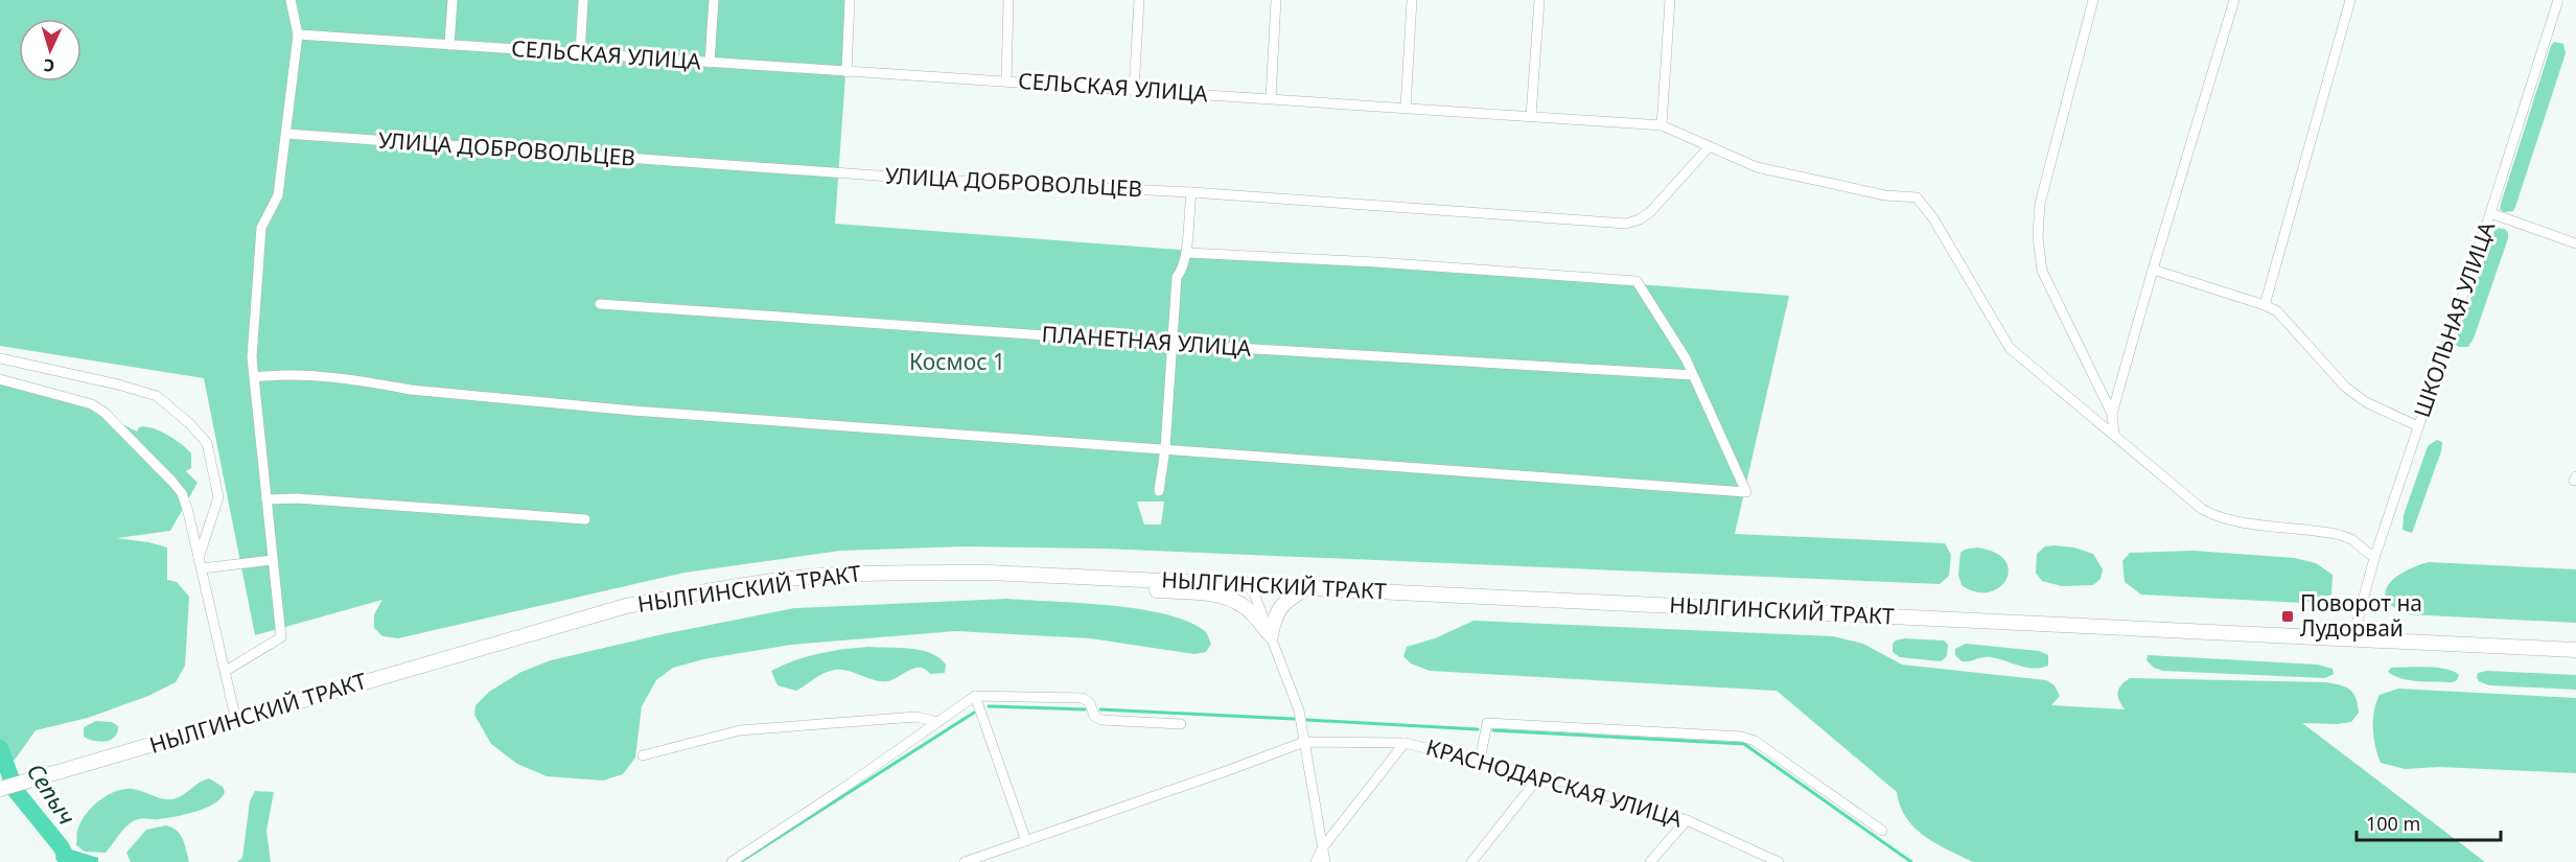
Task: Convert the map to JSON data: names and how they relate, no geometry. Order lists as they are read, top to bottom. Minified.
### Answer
{"streets":{"main road":["НЫЛГИНСКИЙ ТРАКТ"],"street":["СЕЛЬСКАЯ УЛИЦА","УЛИЦА ДОБРОВОЛЬЦЕВ","ШКОЛЬНАЯ УЛИЦА","ПЛАНЕТНАЯ УЛИЦА","КРАСНОДАРСКАЯ УЛИЦА"]},"crossings":[["СЕЛЬСКАЯ УЛИЦА","УЛИЦА ДОБРОВОЛЬЦЕВ"],["ШКОЛЬНАЯ УЛИЦА","НЫЛГИНСКИЙ ТРАКТ"]],"water":["Сепыч"],"parks":["Космос 1"],"places":{"transit":["Поворот на Лудорвай"]},"scale_bar":"100 m","north":"bottom"}
